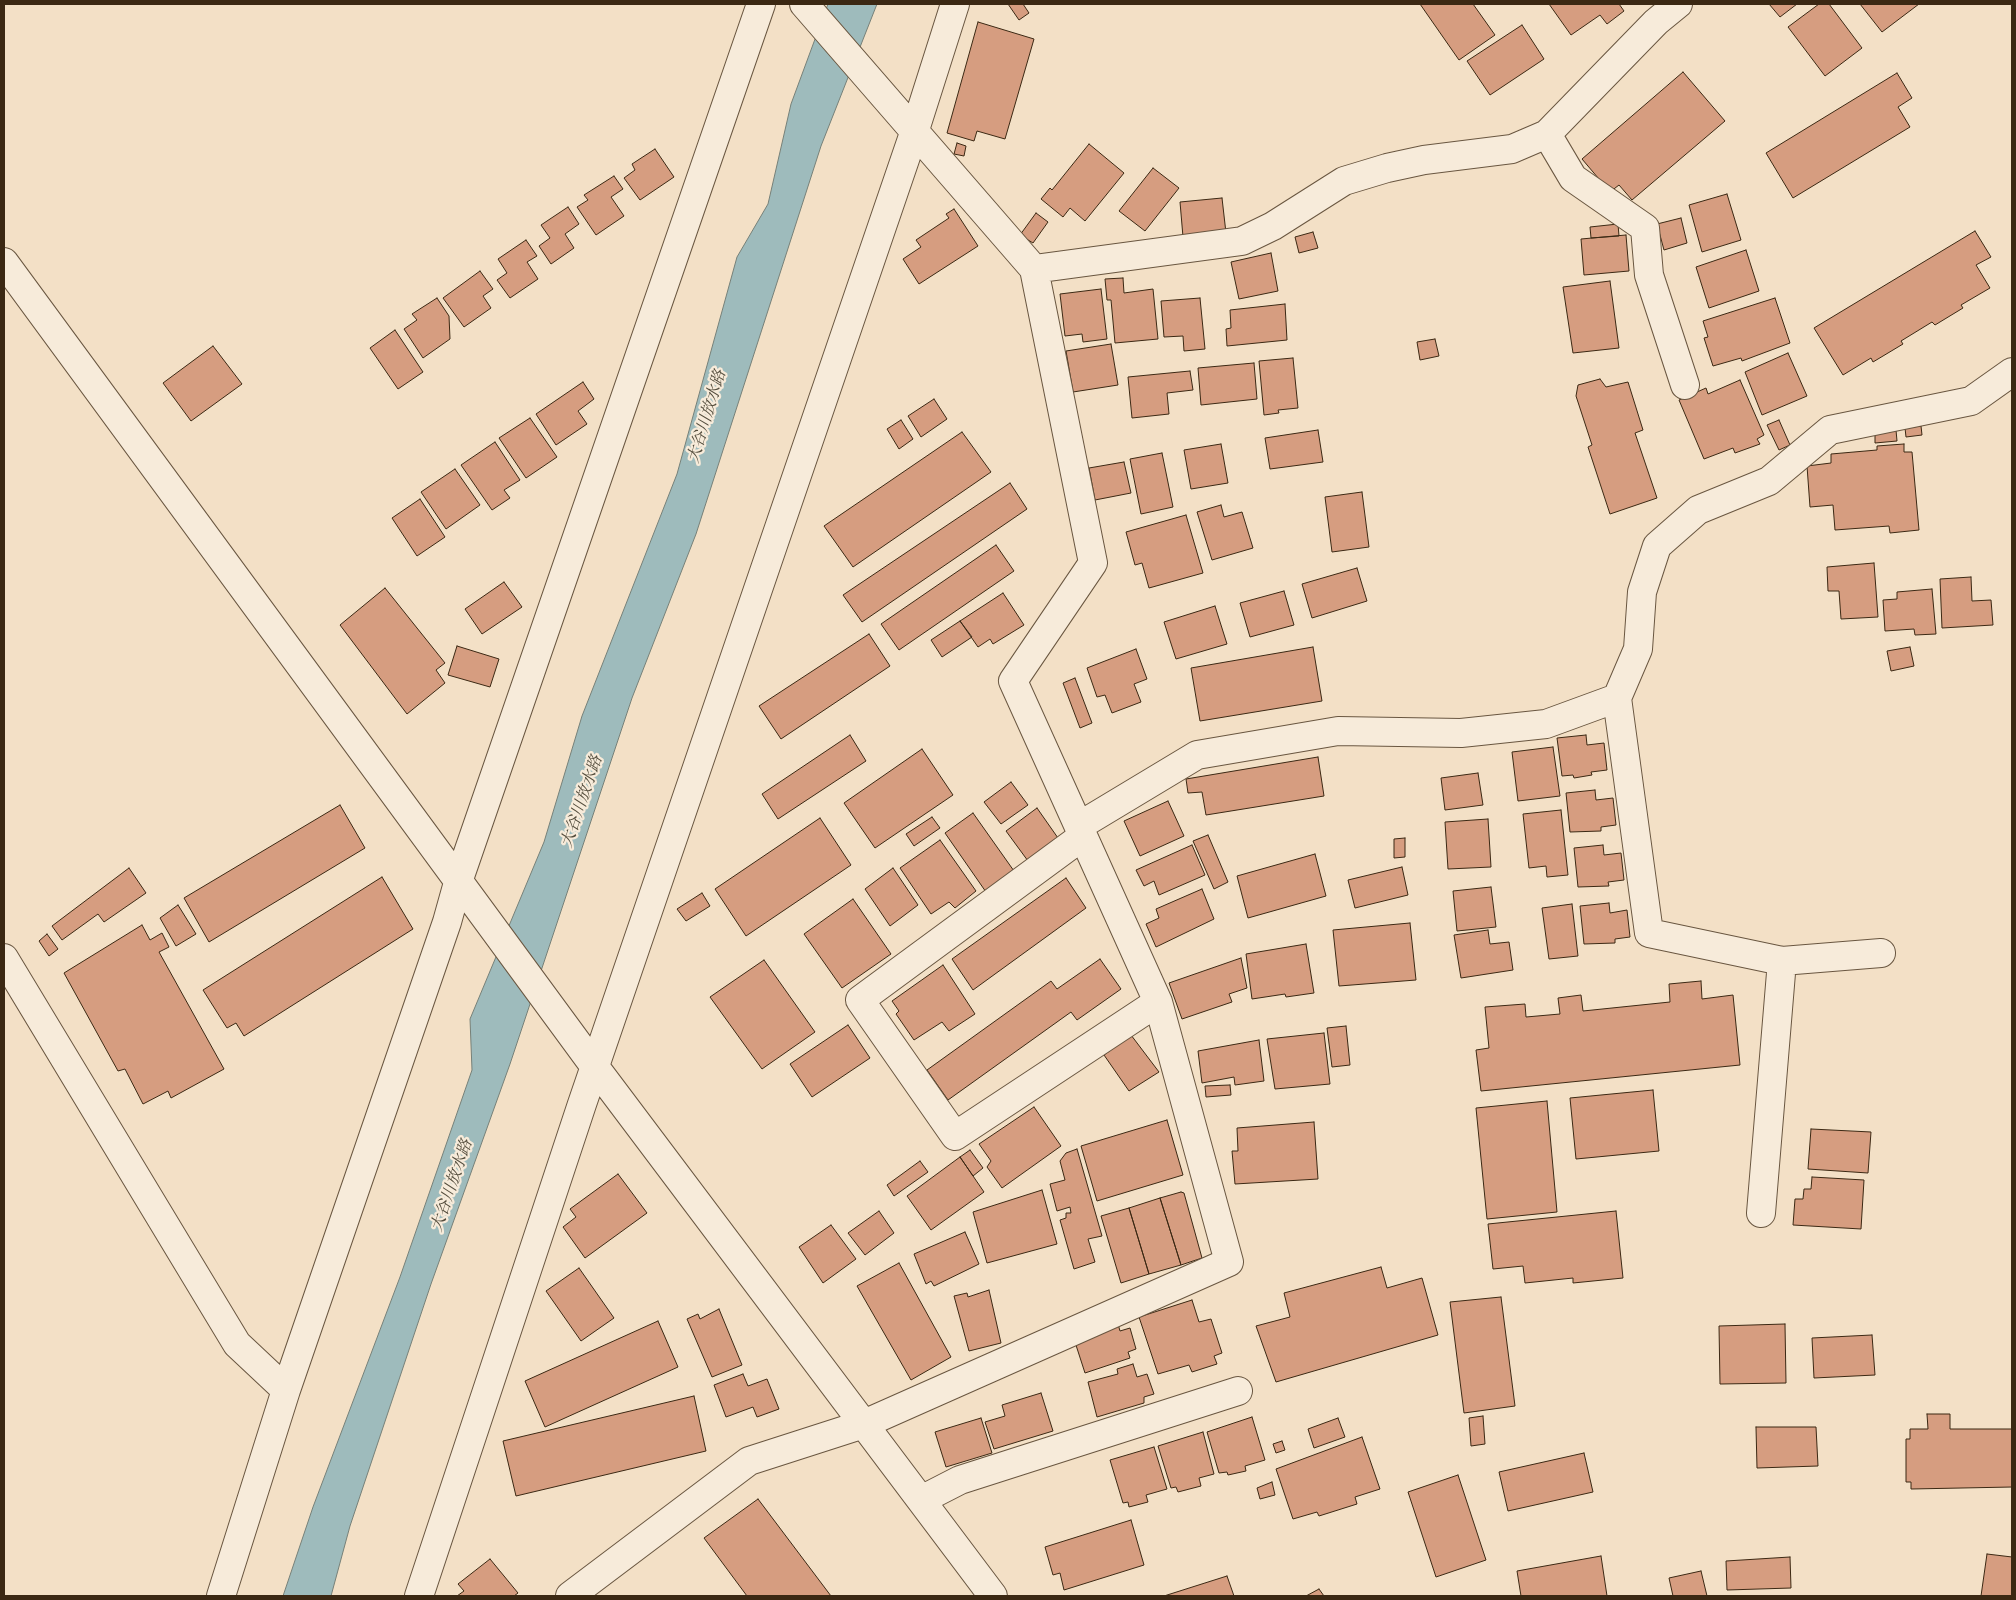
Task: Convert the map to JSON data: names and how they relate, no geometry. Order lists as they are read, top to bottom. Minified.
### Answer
{"water":["大谷川放水路"]}
